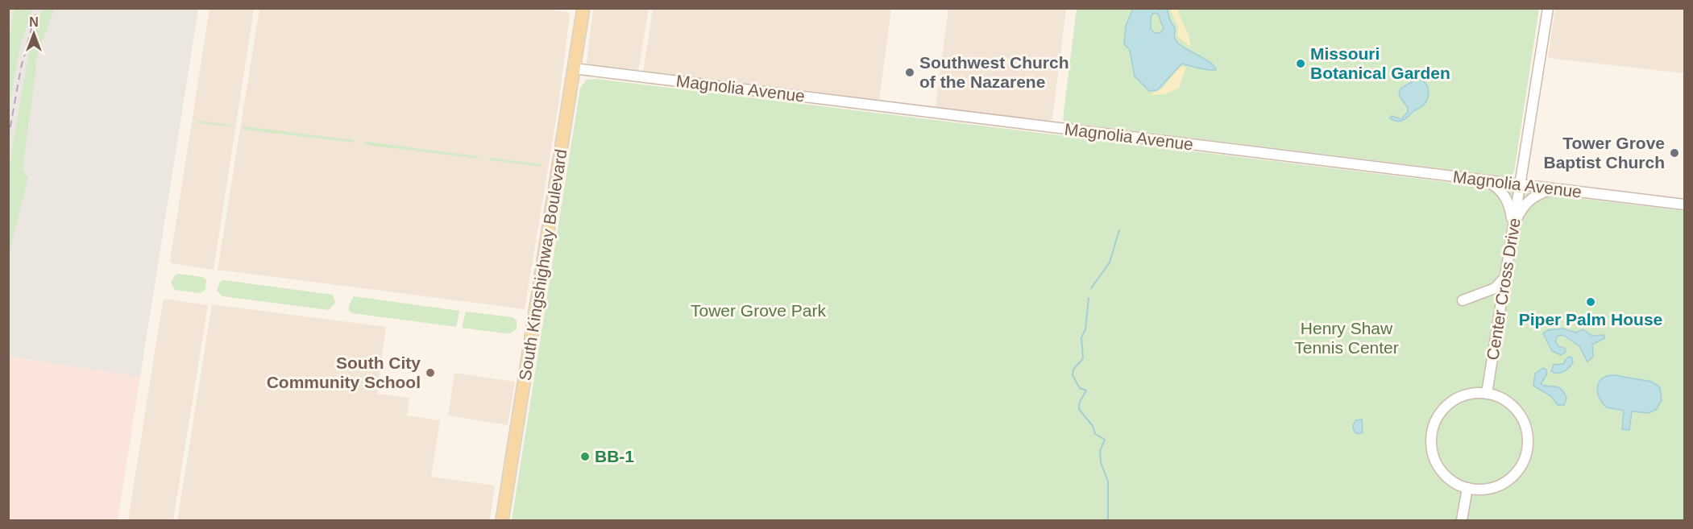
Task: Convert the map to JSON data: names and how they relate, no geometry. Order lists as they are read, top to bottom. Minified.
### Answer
{"streets":{"main road":["South Kingshighway Boulevard"],"street":["Magnolia Avenue","Center Cross Drive"]},"crossings":[["Magnolia Avenue","South Kingshighway Boulevard"],["Magnolia Avenue","Center Cross Drive"]],"parks":["Tower Grove Park","Henry Shaw Tennis Center"],"places":["Missouri Botanical Garden","Southwest Church of the Nazarene","Tower Grove Baptist Church","Piper Palm House","South City Community School","BB-1"],"north":"top"}
